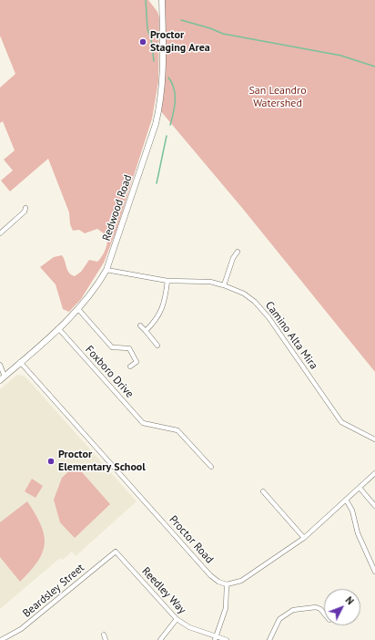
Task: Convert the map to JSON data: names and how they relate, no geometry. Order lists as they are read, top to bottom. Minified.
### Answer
{"streets":{"main road":["Redwood Road"],"street":["Camino Alta Mira","Foxboro Drive","Proctor Road","Beardsley Street","Reedley Way"]},"crossings":[["Redwood Road","Camino Alta Mira"],["Redwood Road","Foxboro Drive"],["Redwood Road","Proctor Road"],["Beardsley Street","Reedley Way"]],"parks":["San Leandro Watershed"],"places":["Proctor Staging Area","Proctor Elementary School"],"north":"top right"}
